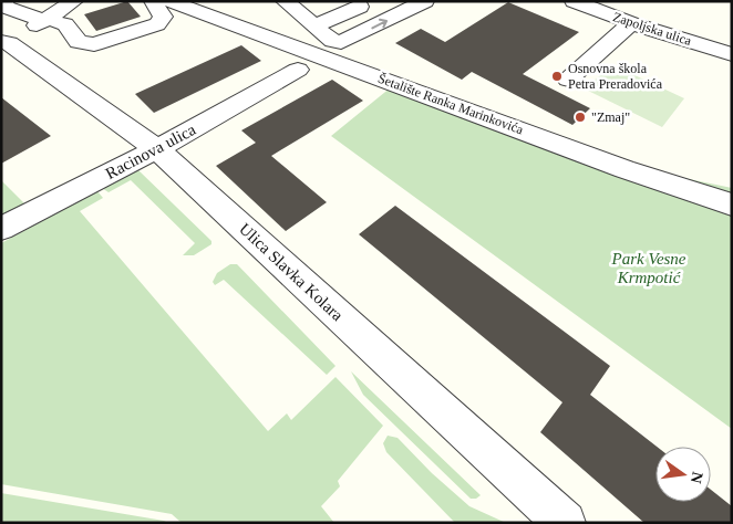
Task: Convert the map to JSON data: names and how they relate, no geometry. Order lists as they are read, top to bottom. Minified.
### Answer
{"streets":{"street":["Zapoljska ulica","Šetalište Ranka Marinkovića","Racinova ulica","Ulica Slavka Kolara"]},"crossings":[["Racinova ulica","Ulica Slavka Kolara"]],"parks":["Park Vesne Krmpotić"],"places":["Osnovna škola Petra Preradovića","\"Zmaj\""],"north":"right"}
